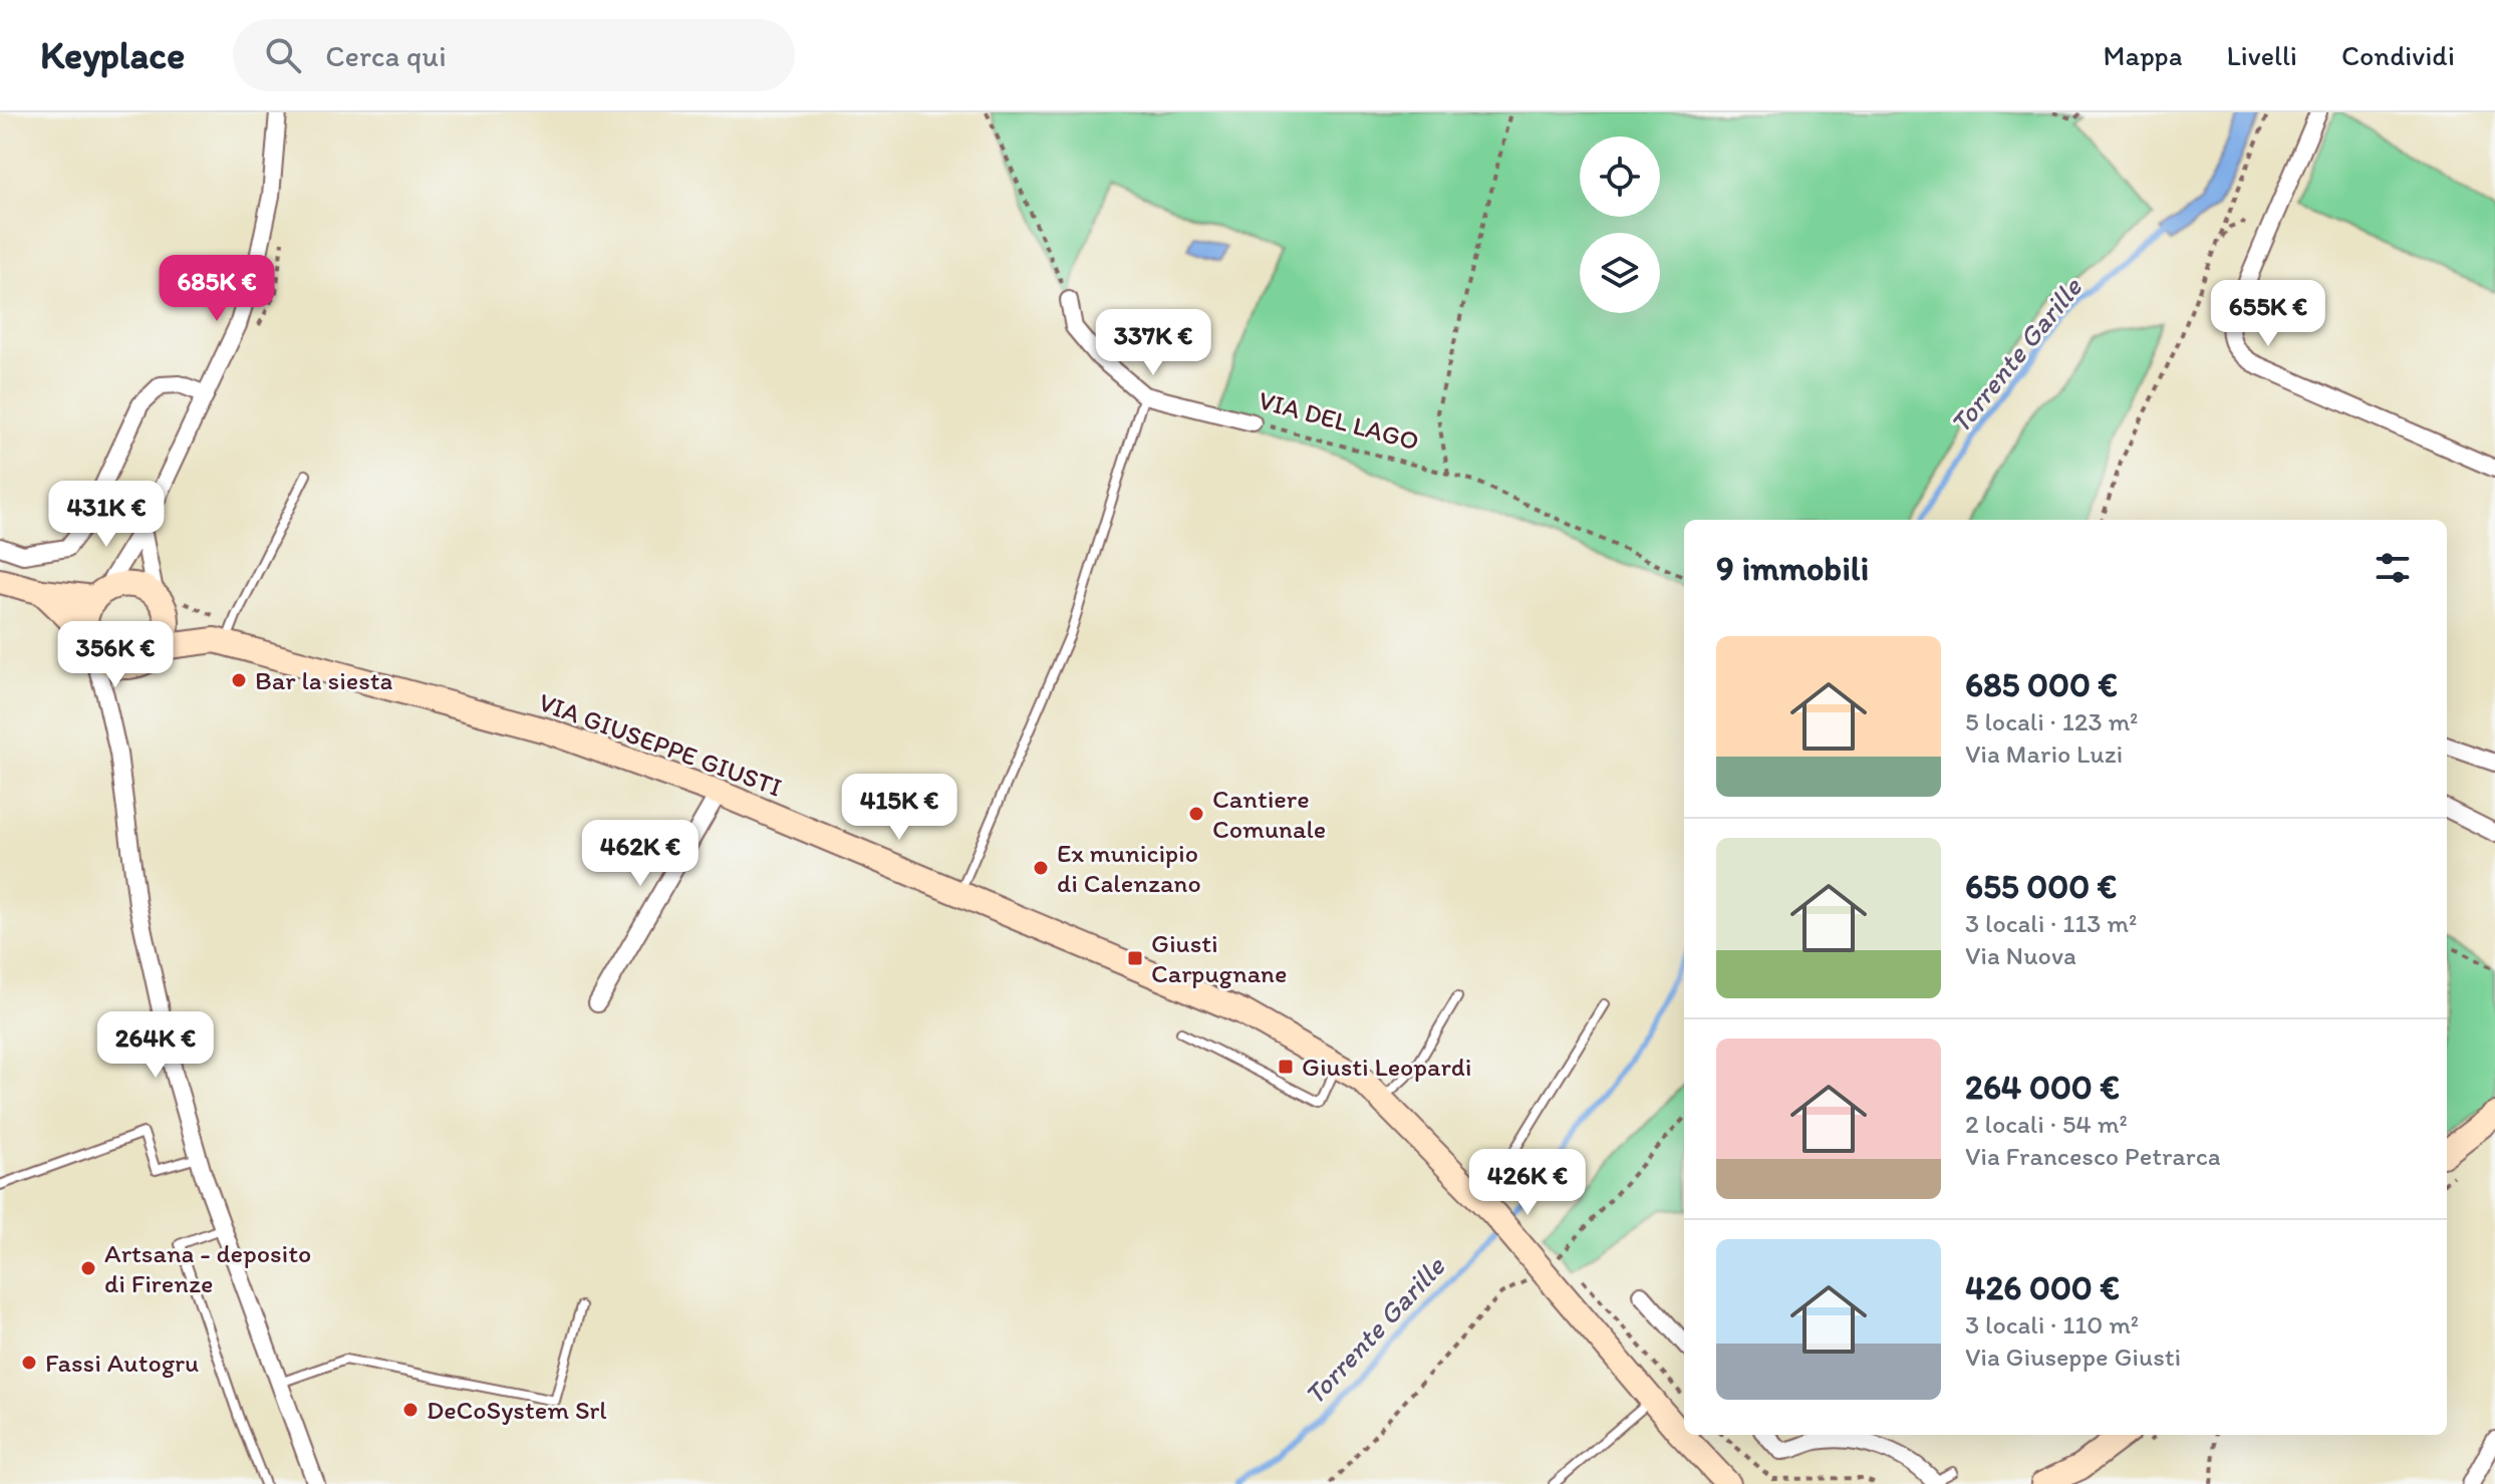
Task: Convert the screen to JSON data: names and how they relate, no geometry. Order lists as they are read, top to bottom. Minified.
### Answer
{"streets":{"street":["VIA DEL LAGO","VIA GIUSEPPE GIUSTI"]},"water":["Torrente Garille"],"places":{"other":["Bar la siesta","Cantiere Comunale","Ex municipio di Calenzano","Artsana - deposito di Firenze","Fassi Autogru","DeCoSystem Srl"],"transit":["Giusti Carpugnane","Giusti Leopardi"]},"page":{"header":"Keyplace","search":"Cerca qui","nav":["Mappa","Livelli","Condividi"],"price":["685K €","655K €","337K €","431K €","356K €","415K €","462K €","264K €","426K €"],"heading":"9 immobili","list":[{"name":"685 000 €","note":"5 locali · 123 m² · Via Mario Luzi"},{"name":"655 000 €","note":"3 locali · 113 m² · Via Nuova"},{"name":"264 000 €","note":"2 locali · 54 m² · Via Francesco Petrarca"},{"name":"426 000 €","note":"3 locali · 110 m² · Via Giuseppe Giusti"}]}}
